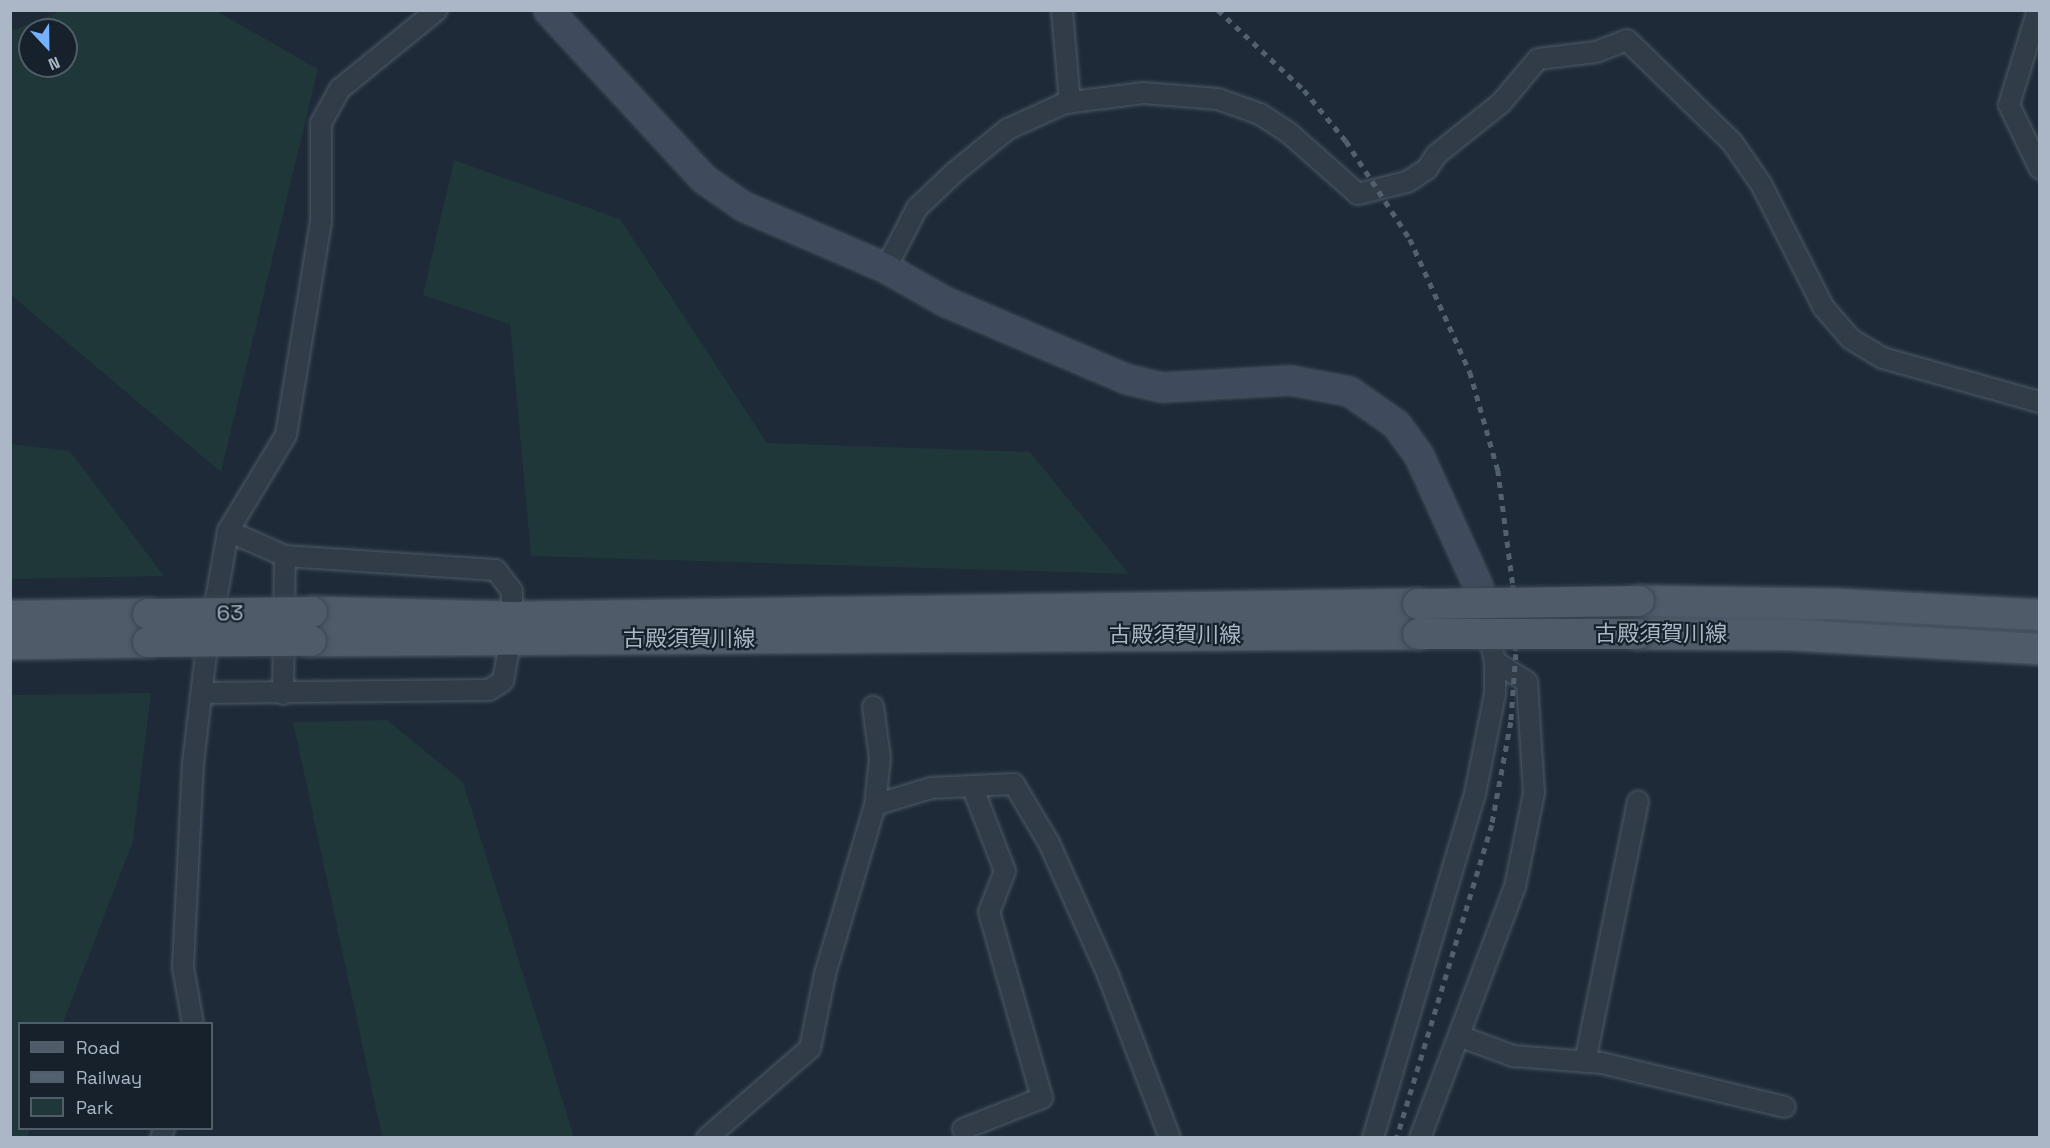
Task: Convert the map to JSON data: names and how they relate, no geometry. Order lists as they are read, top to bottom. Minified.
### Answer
{"streets":{"main road":["63","古殿須賀川線"]},"crossings":[["63","古殿須賀川線"]],"legend":["Road","Railway","Park"],"north":"bottom"}
